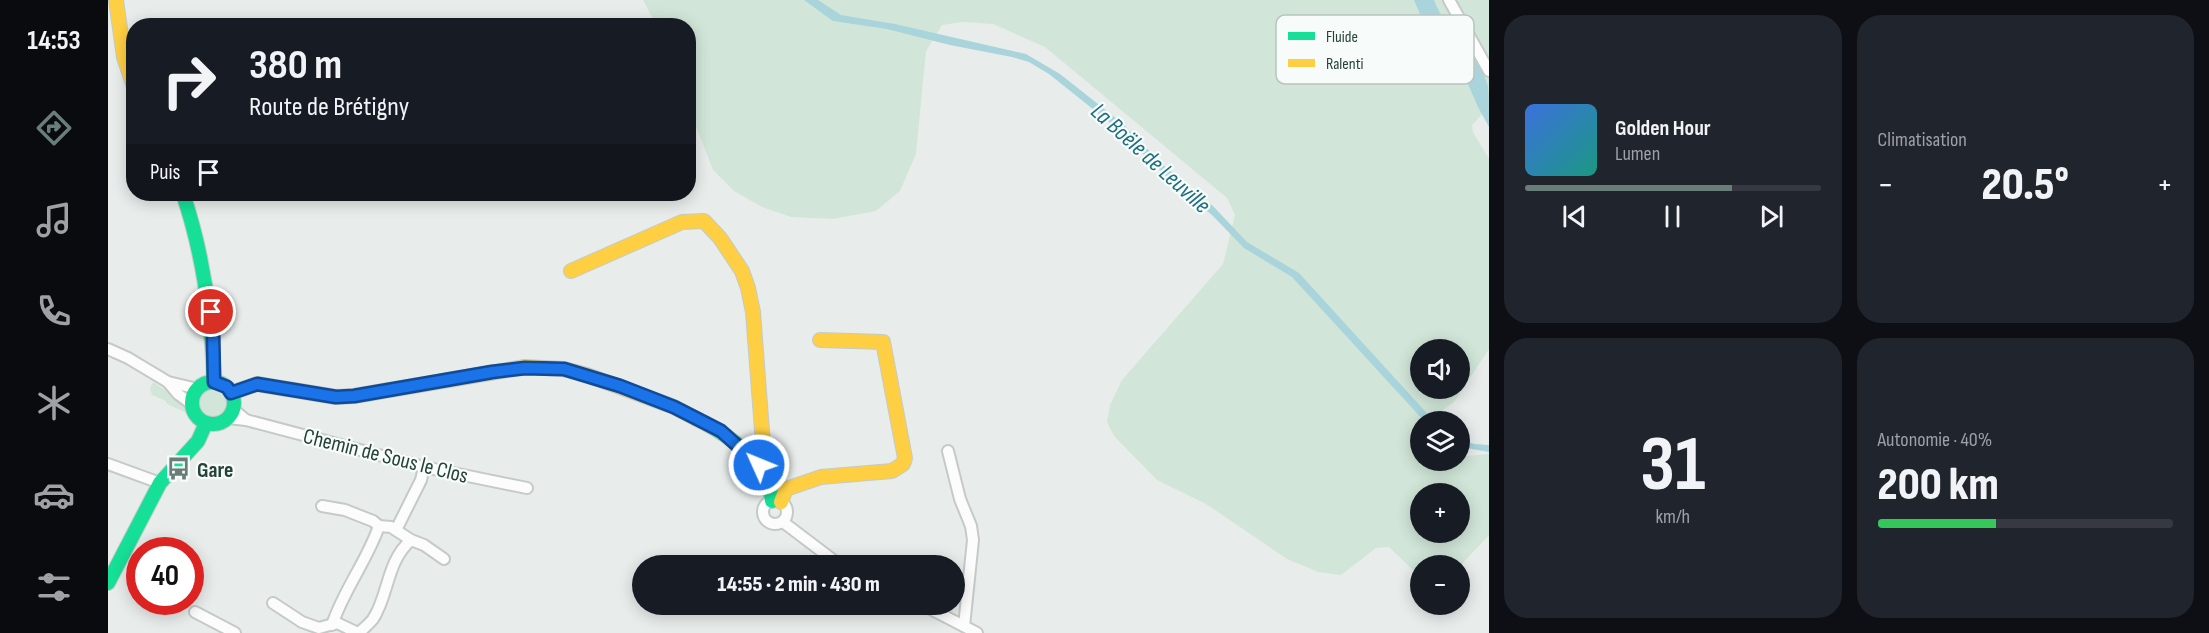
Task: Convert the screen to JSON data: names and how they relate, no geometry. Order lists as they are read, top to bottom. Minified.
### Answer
{"streets":{"street":["Chemin de Sous le Clos"]},"water":["La Boële de Leuville"],"places":{"bus stop":["Gare"]},"legend":["Fluide","Ralenti"],"page":{"tabs":"14:53","tile":["Climatisation",["31","km/h"],["Autonomie · 40%","200 km"]],"turn":["380 m","Route de Brétigny"],"song":["Golden Hour","Lumen"],"then":"Puis","heat":["−","20.5°","+"],"map_buttons":["+","−"],"limit":"40","trip":"14:55 · 2 min · 430 m"}}
